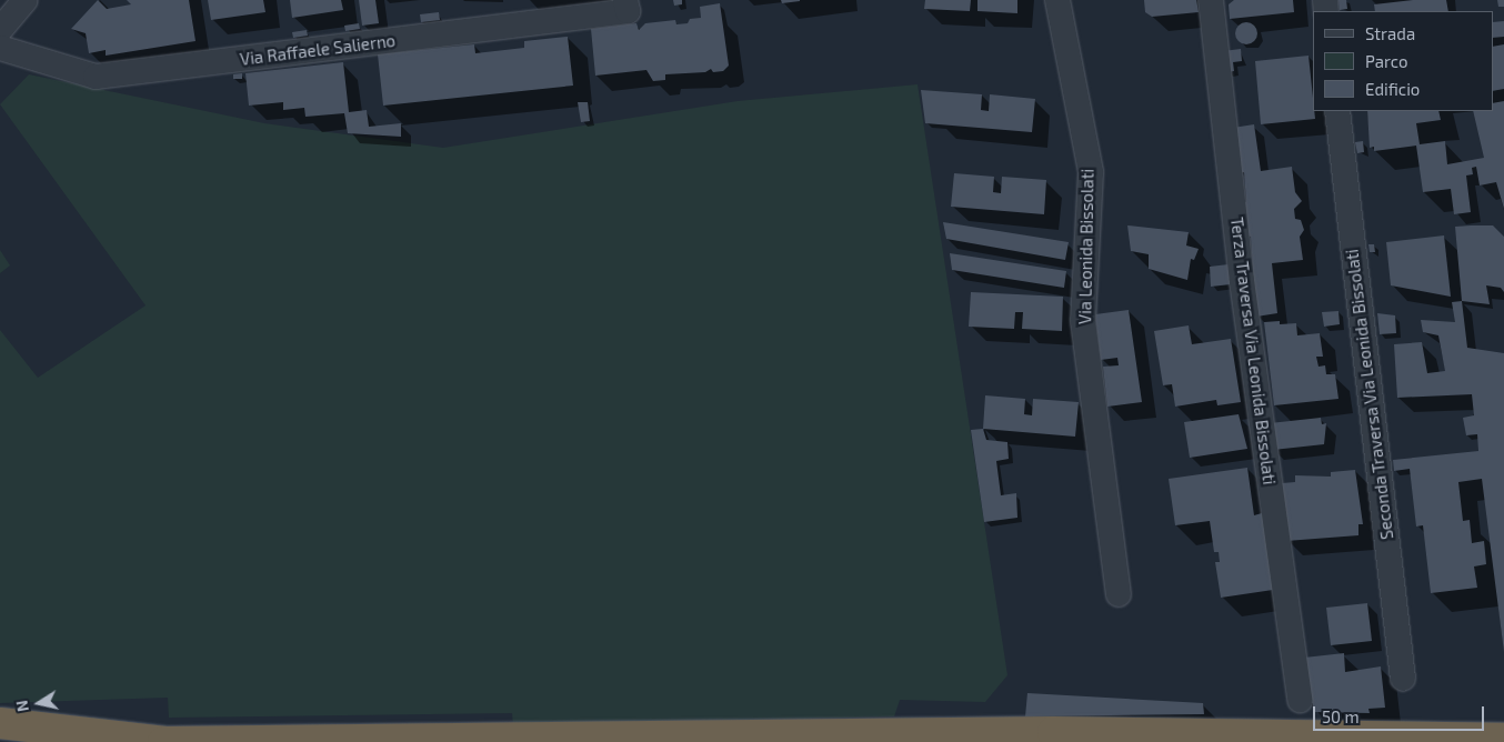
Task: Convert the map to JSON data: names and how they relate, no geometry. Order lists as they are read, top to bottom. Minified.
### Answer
{"streets":{"street":["Via Raffaele Salierno","Via Leonida Bissolati","Terza Traversa Via Leonida Bissolati","Seconda Traversa Via Leonida Bissolati"]},"legend":["Strada","Parco","Edificio"],"scale_bar":"50 m","north":"left"}
